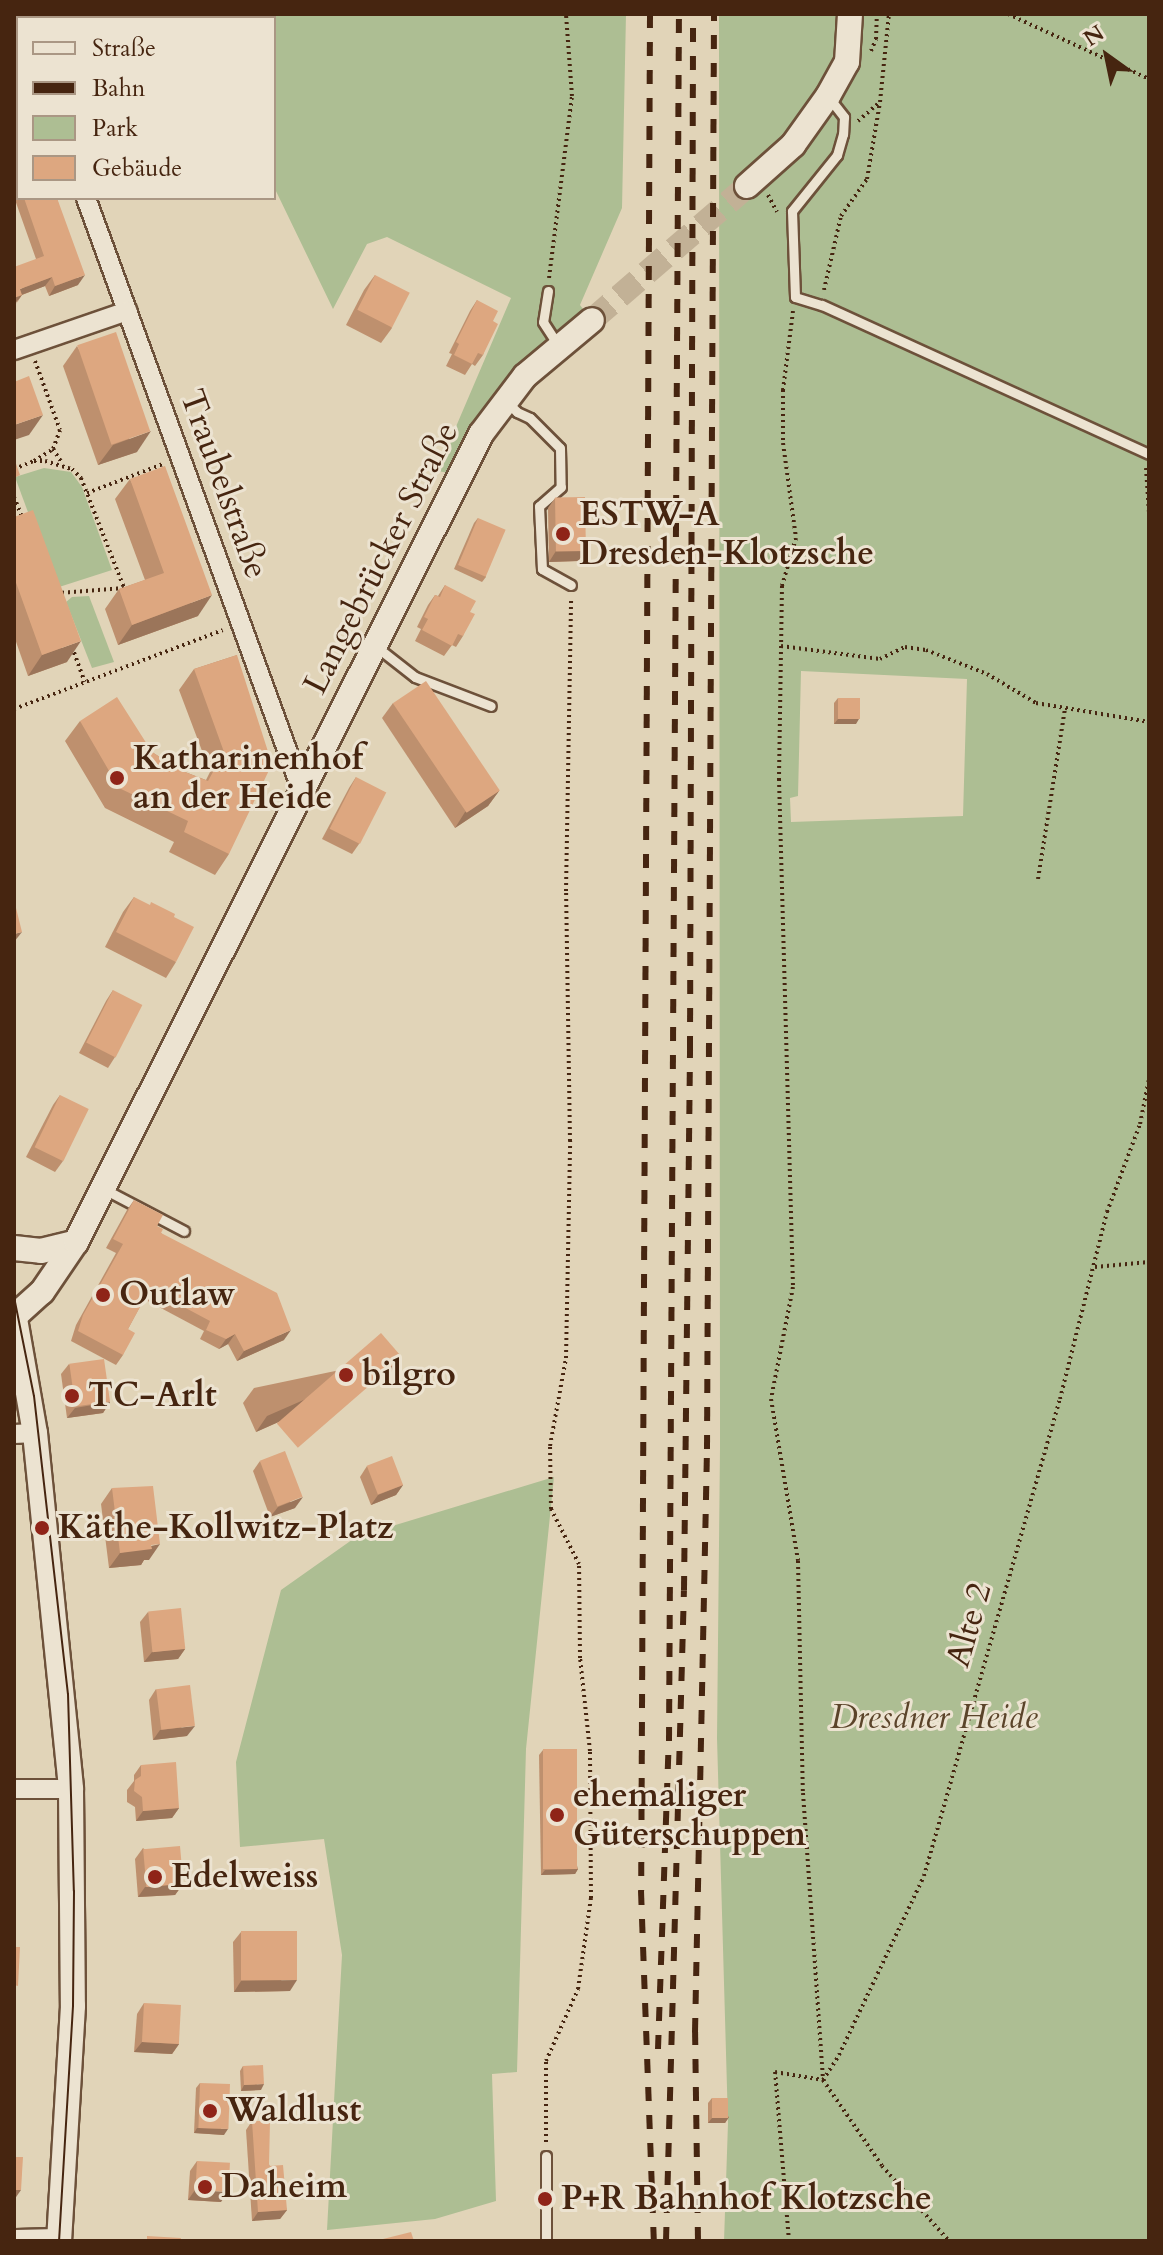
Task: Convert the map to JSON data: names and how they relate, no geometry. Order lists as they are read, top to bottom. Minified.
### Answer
{"streets":{"main road":["Langebrücker Straße"],"street":["Traubelstraße"],"path":["Alte 2"]},"crossings":[["Traubelstraße","Langebrücker Straße"]],"parks":["Dresdner Heide"],"places":["ESTW-A Dresden-Klotzsche","Katharinenhof an der Heide","Outlaw","bilgro","TC-Arlt","Käthe-Kollwitz-Platz","ehemaliger Güterschuppen","Edelweiss","Waldlust","Daheim","P+R Bahnhof Klotzsche"],"legend":["Straße","Bahn","Park","Gebäude"],"north":"top left"}
